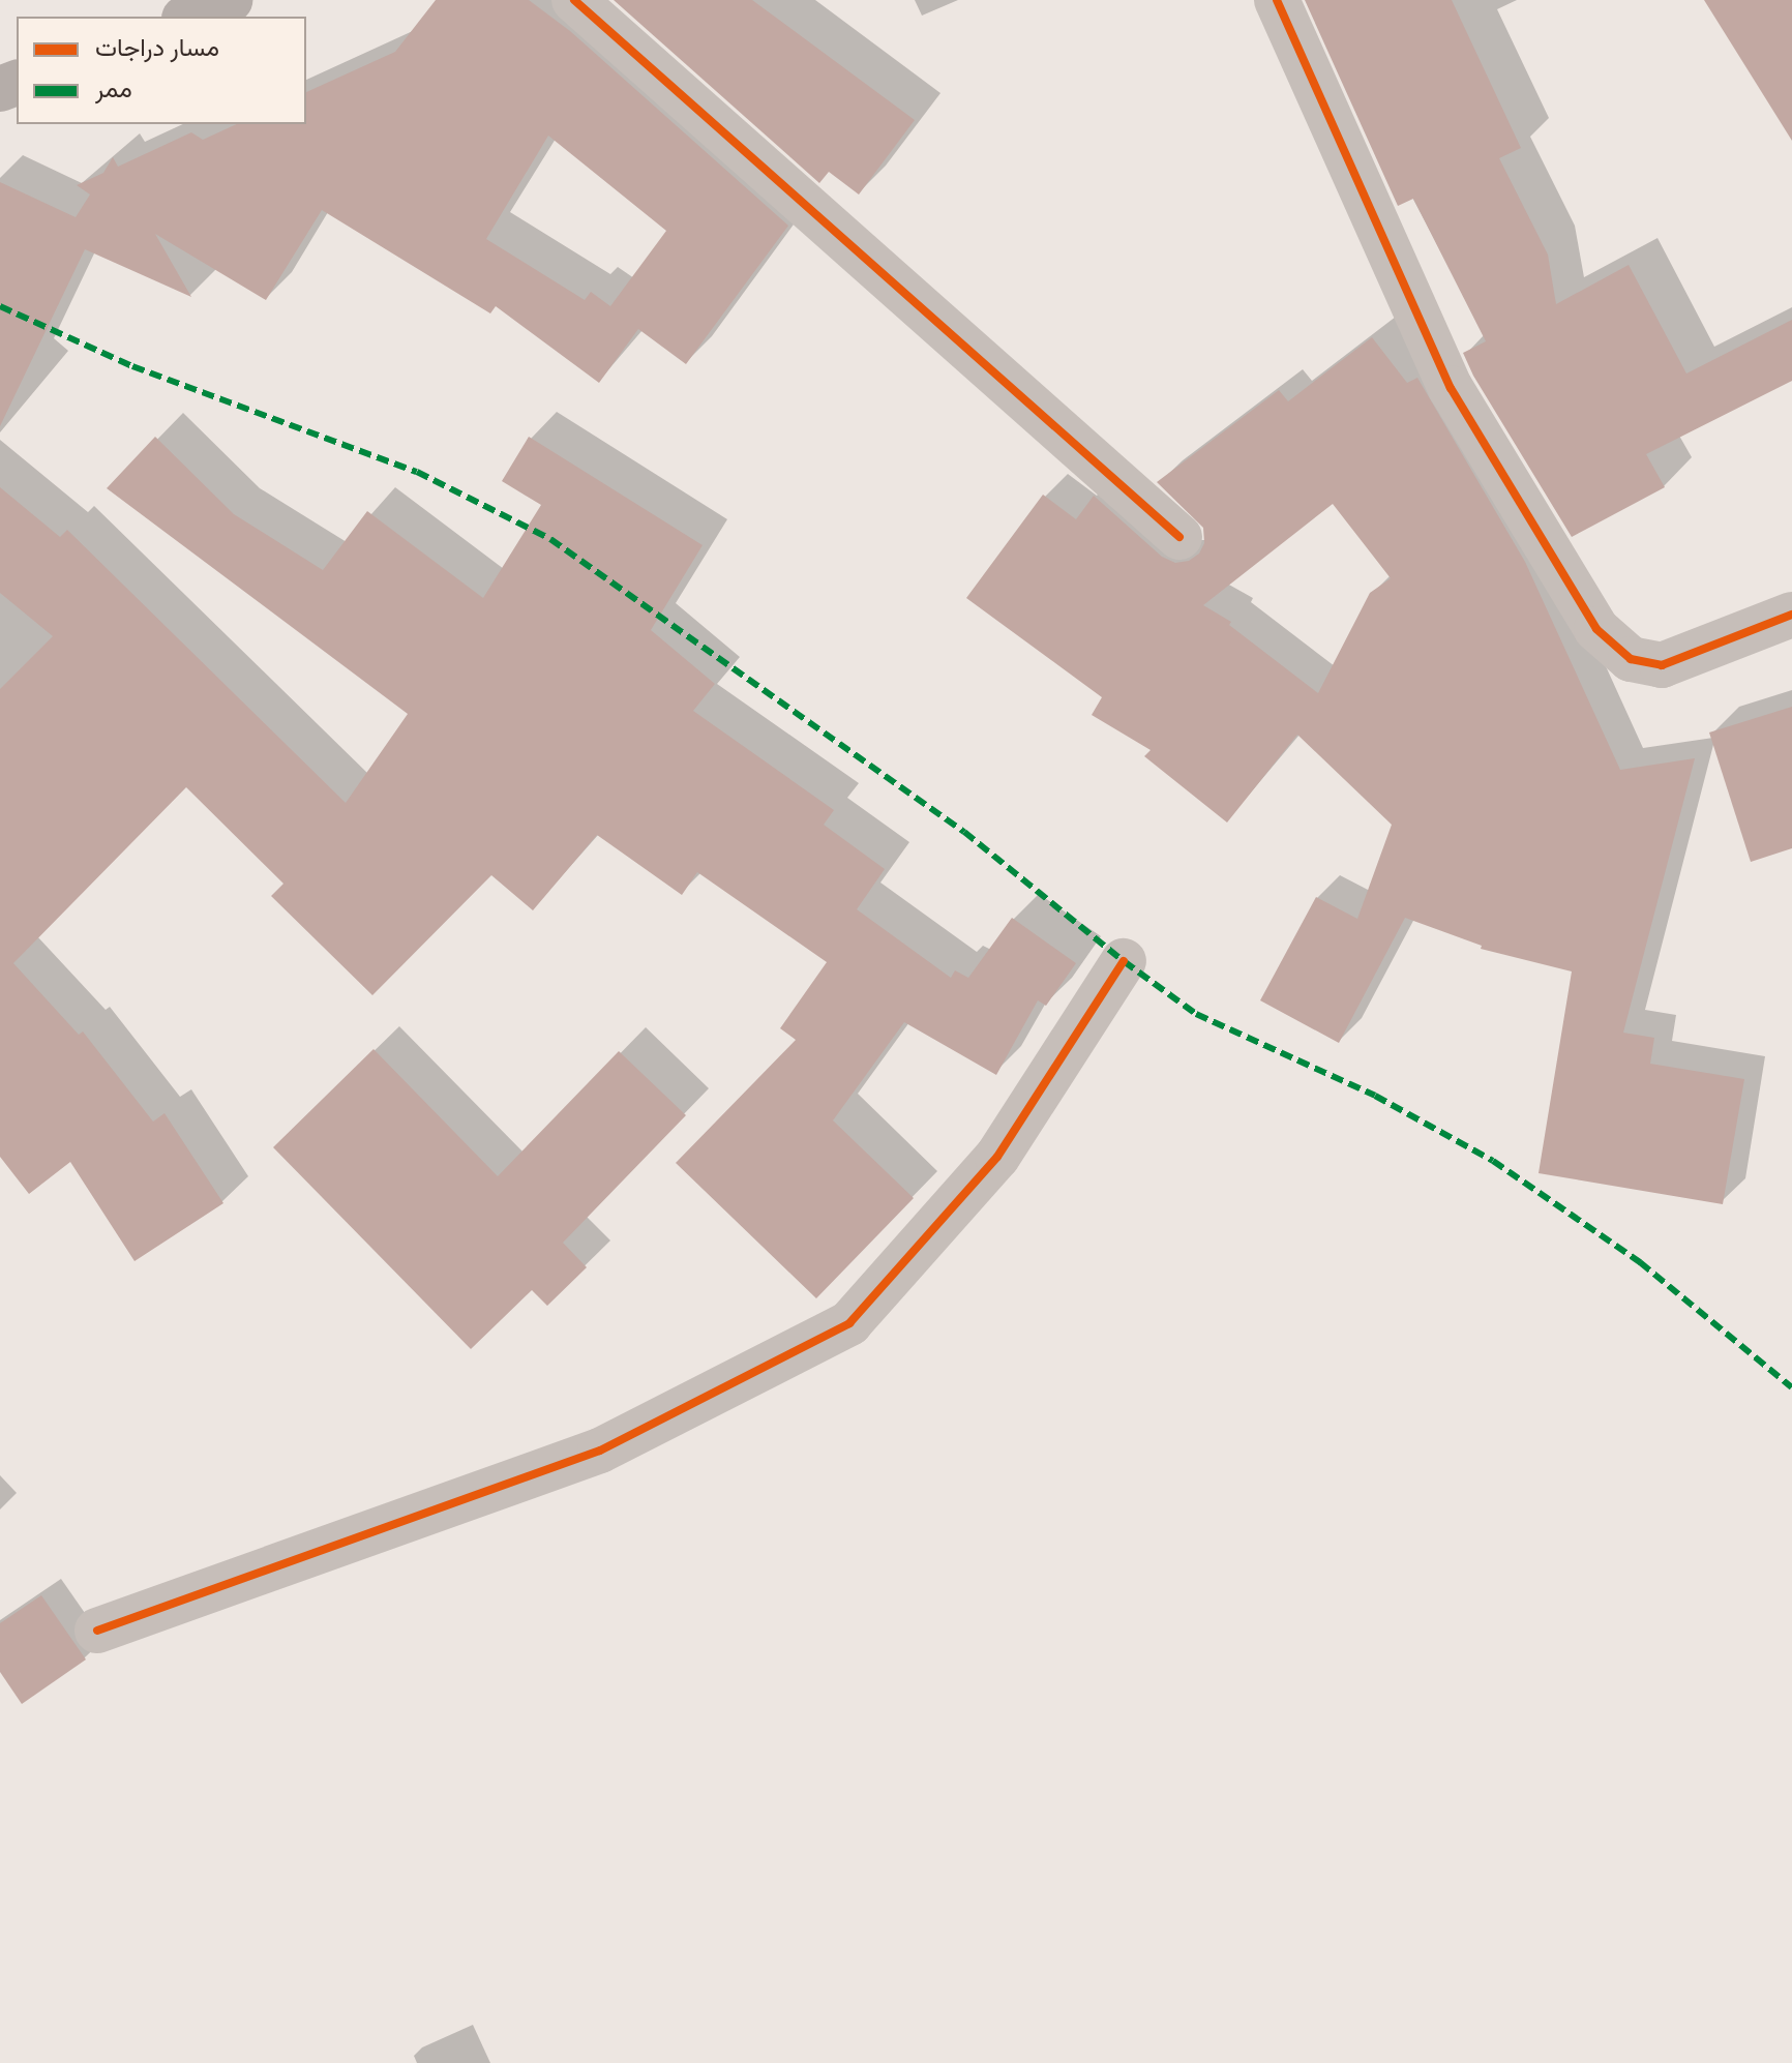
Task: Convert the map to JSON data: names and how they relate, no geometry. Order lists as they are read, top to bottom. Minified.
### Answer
{"legend":["مسار دراجات","ممر"]}
